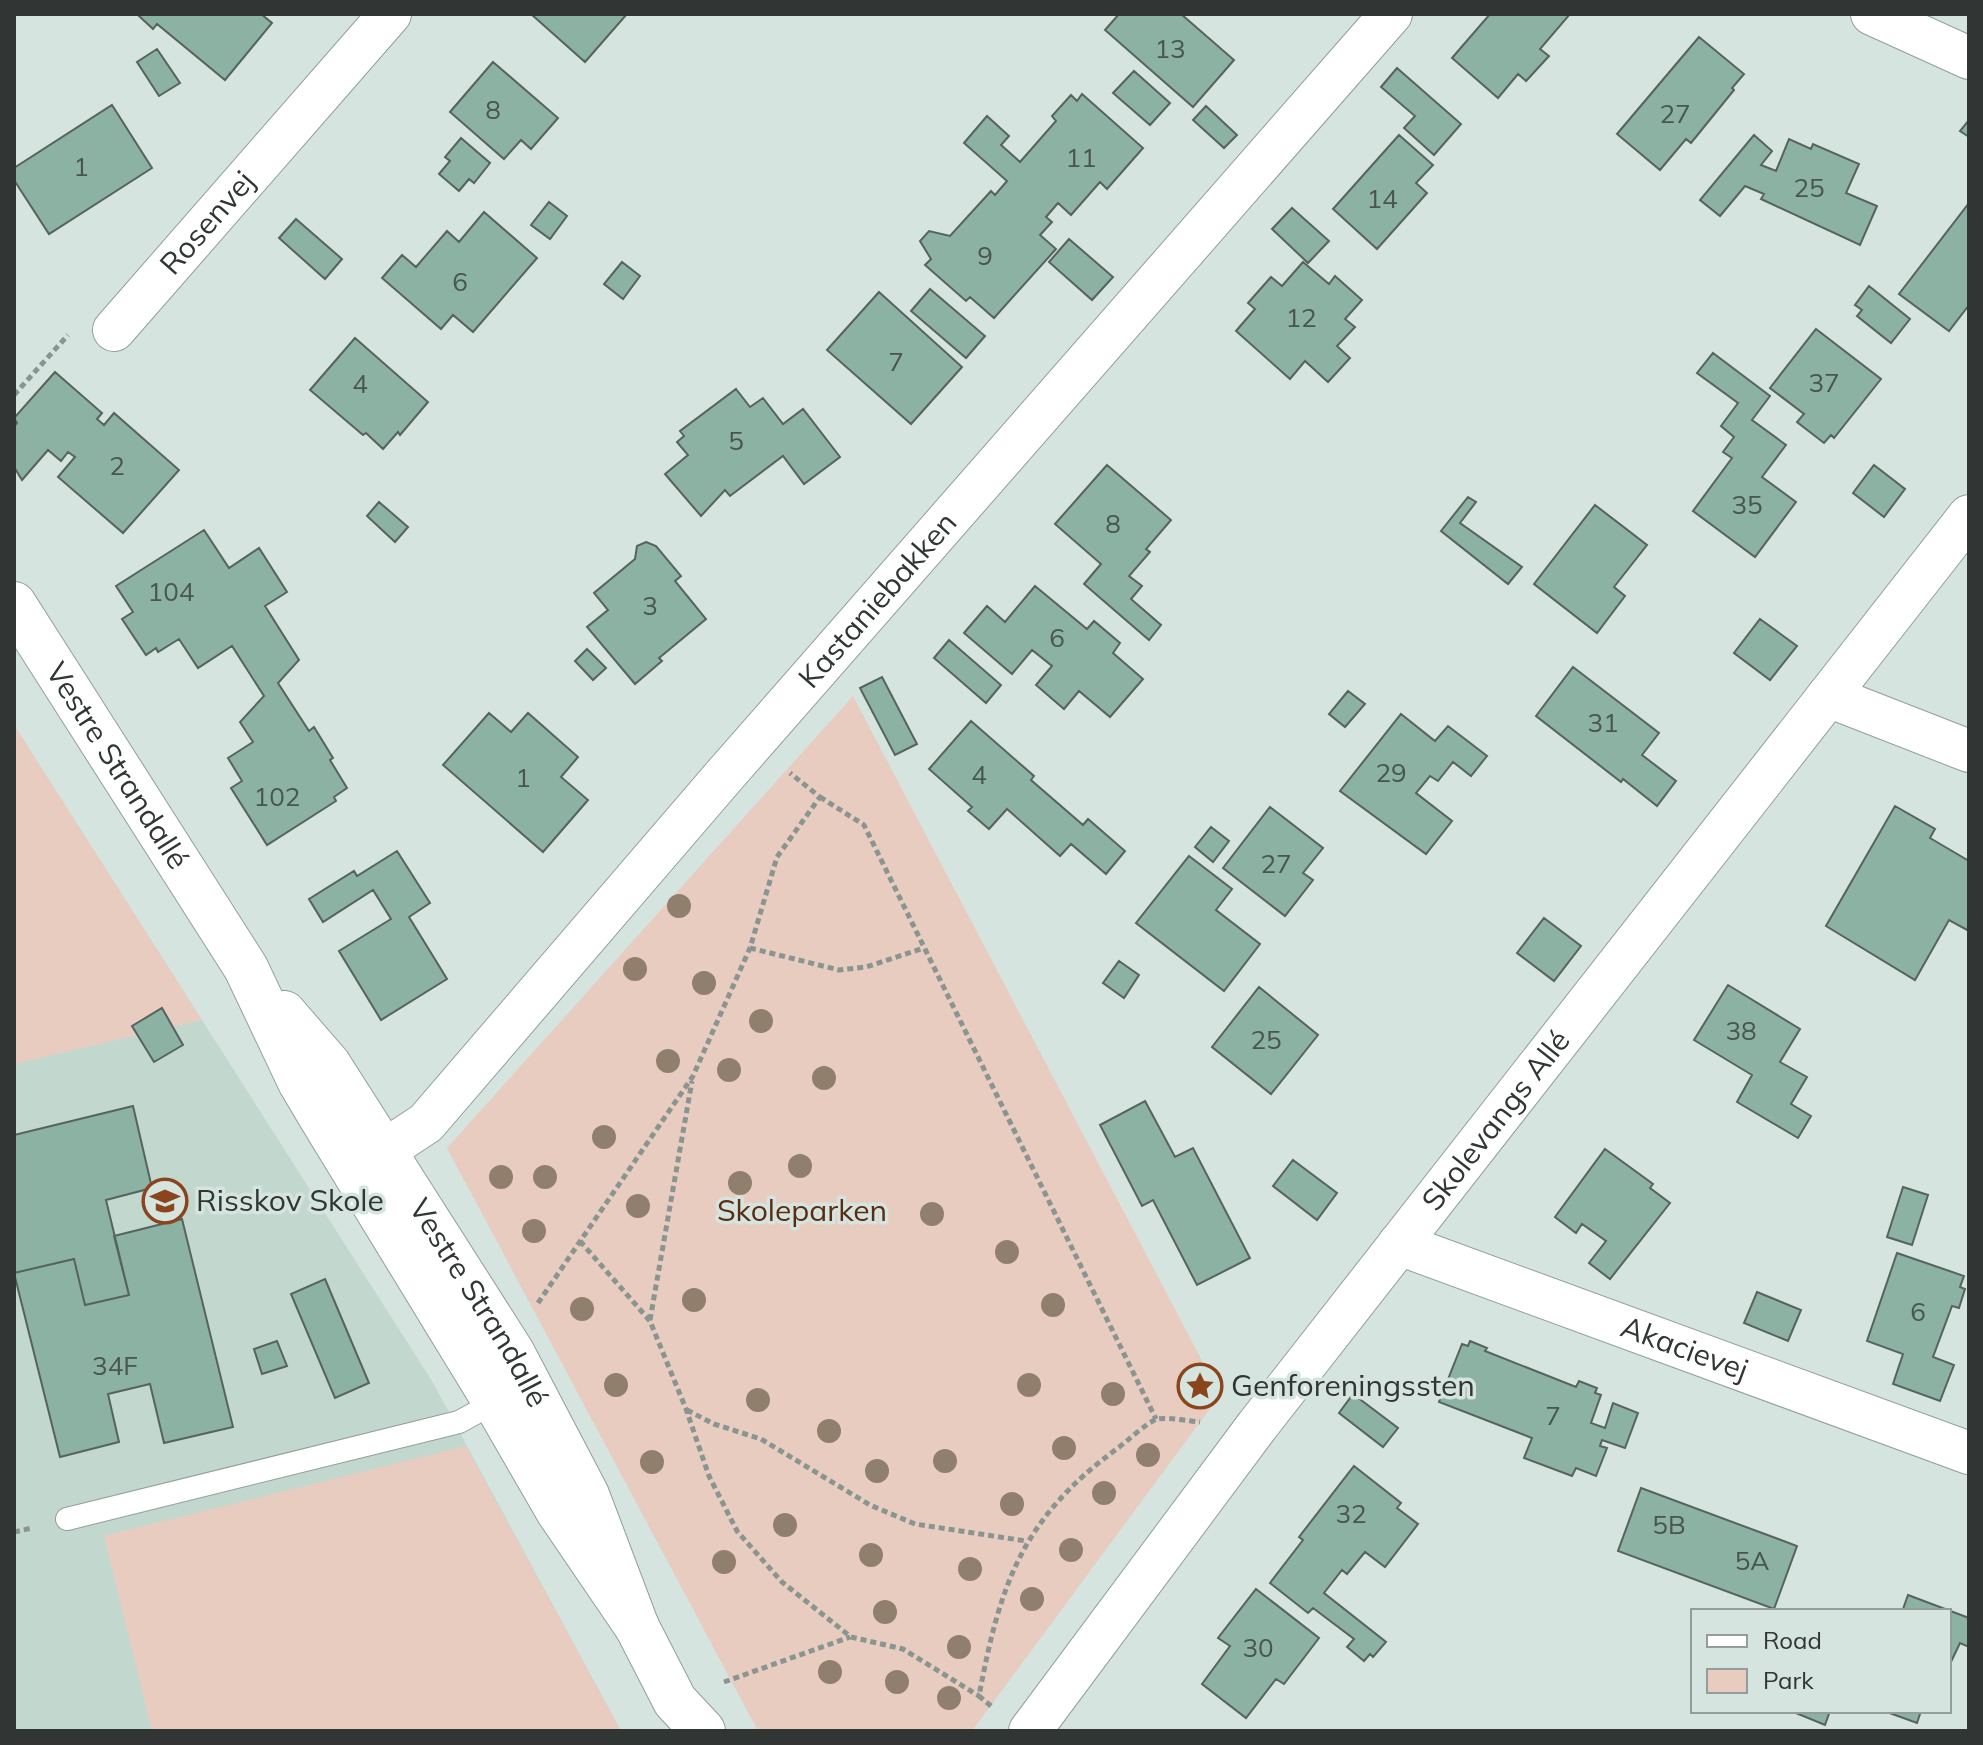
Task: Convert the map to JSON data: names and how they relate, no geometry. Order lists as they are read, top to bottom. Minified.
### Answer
{"streets":{"street":["Rosenvej","Kastaniebakken","Vestre Strandallé","Skolevangs Allé","Akacievej"]},"crossings":[["Kastaniebakken","Vestre Strandallé"],["Skolevangs Allé","Akacievej"]],"parks":["Skoleparken"],"places":{"school or university":["Risskov Skole"],"place":["Genforeningssten"]},"house_numbers":["13","8","27","11","1","25","14","9","6","12","7","37","4","5","2","35","8","104","3","6","31","29","4","1","102","27","38","25","6","34F","7","32","5B","5A","30"],"legend":["Road","Park"]}
